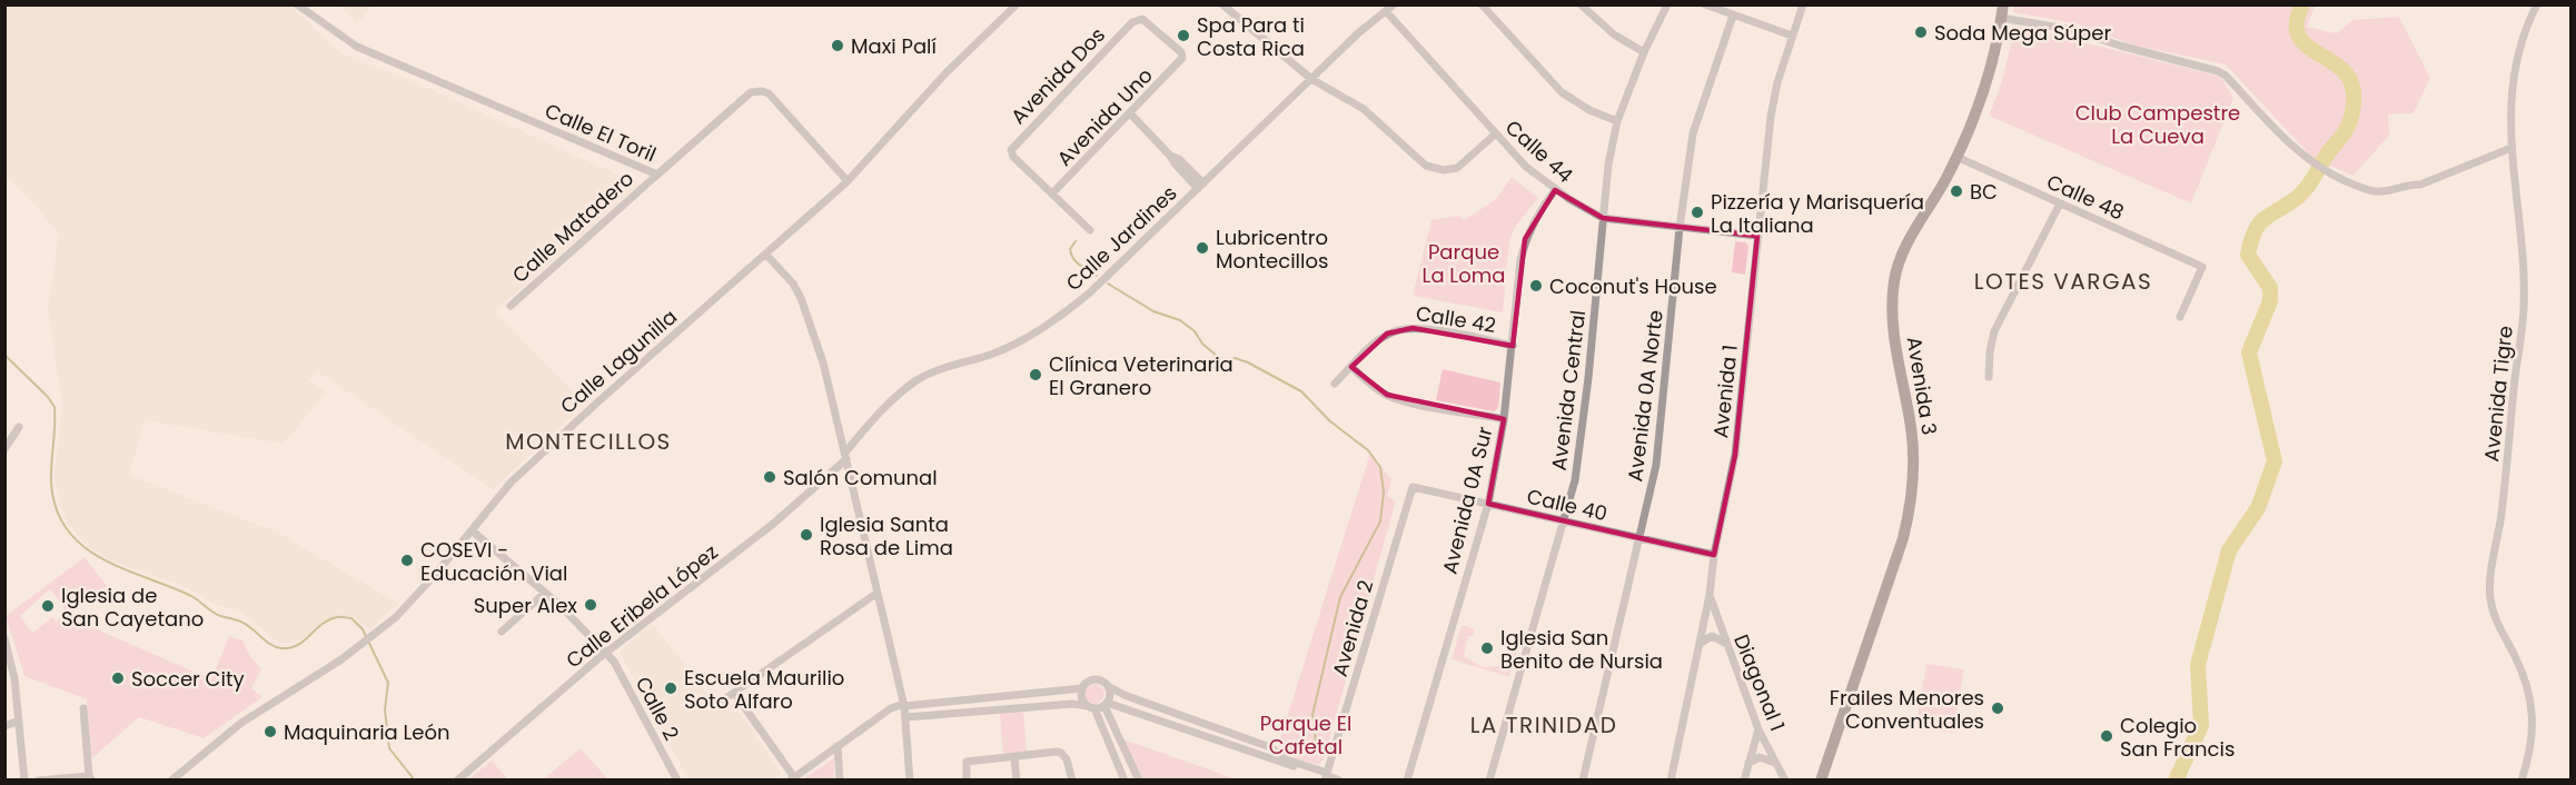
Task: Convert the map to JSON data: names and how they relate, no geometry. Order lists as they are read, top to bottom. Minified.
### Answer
{"streets":{"main road":["Avenida 3"],"street":["Avenida Dos","Avenida Uno","Calle El Toril","Calle 44","Calle 48","Calle Matadero","Calle Jardines","Calle 42","Calle Lagunilla","Avenida Central","Avenida 1","Avenida Tigre","Avenida 0A Norte","Avenida 0A Sur","Calle 40","Calle Eribela López","Avenida 2","Diagonal 1","Calle 2"]},"crossings":[["Avenida Dos","Avenida Uno"],["Calle El Toril","Calle Matadero"],["Calle El Toril","Calle Lagunilla"],["Calle 44","Calle Jardines"],["Calle 44","Avenida Central"],["Calle 44","Avenida 1"],["Calle 44","Avenida 0A Norte"],["Calle 44","Avenida 0A Sur"],["Calle 48","Avenida 3"],["Calle Jardines","Calle Eribela López"],["Calle 42","Avenida 0A Sur"],["Calle Lagunilla","Calle 2"],["Avenida Central","Calle 40"],["Avenida 1","Calle 40"],["Avenida 1","Diagonal 1"],["Avenida 0A Norte","Calle 40"],["Avenida 0A Sur","Calle 40"],["Calle 40","Avenida 2"],["Calle Eribela López","Calle 2"]],"districts":["LOTES VARGAS","MONTECILLOS","LA TRINIDAD"],"parks":["Club Campestre La Cueva","Parque La Loma","Parque El Cafetal"],"places":["Soda Mega Súper","Spa Para ti Costa Rica","Maxi Palí","BC","Pizzería y Marisquería La Italiana","Lubricentro Montecillos","Coconut's House","Clínica Veterinaria El Granero","Salón Comunal","Iglesia Santa Rosa de Lima","COSEVI - Educación Vial","Super Alex","Iglesia de San Cayetano","Iglesia San Benito de Nursia","Soccer City","Escuela Maurilio Soto Alfaro","Frailes Menores Conventuales","Maquinaria León","Colegio San Francis"]}
